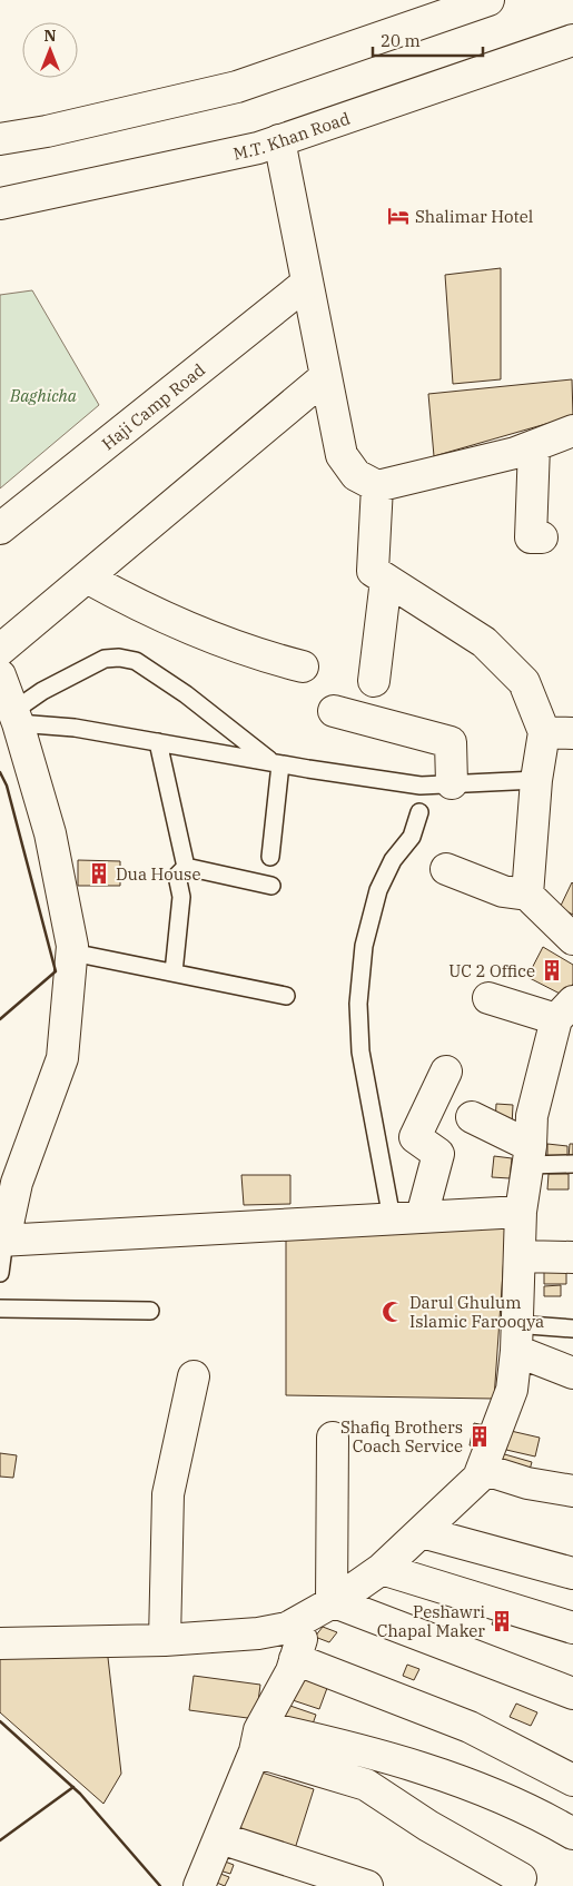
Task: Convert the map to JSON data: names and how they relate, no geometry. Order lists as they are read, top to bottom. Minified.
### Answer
{"streets":{"main road":["M.T. Khan Road","Haji Camp Road"]},"parks":["Baghicha"],"places":{"hotel":["Shalimar Hotel"],"building":["Dua House","UC 2 Office","Shafiq Brothers Coach Service","Peshawri Chapal Maker"],"mosque":["Darul Ghulum Islamic Farooqya"]},"scale_bar":"20 m","north":"top"}
